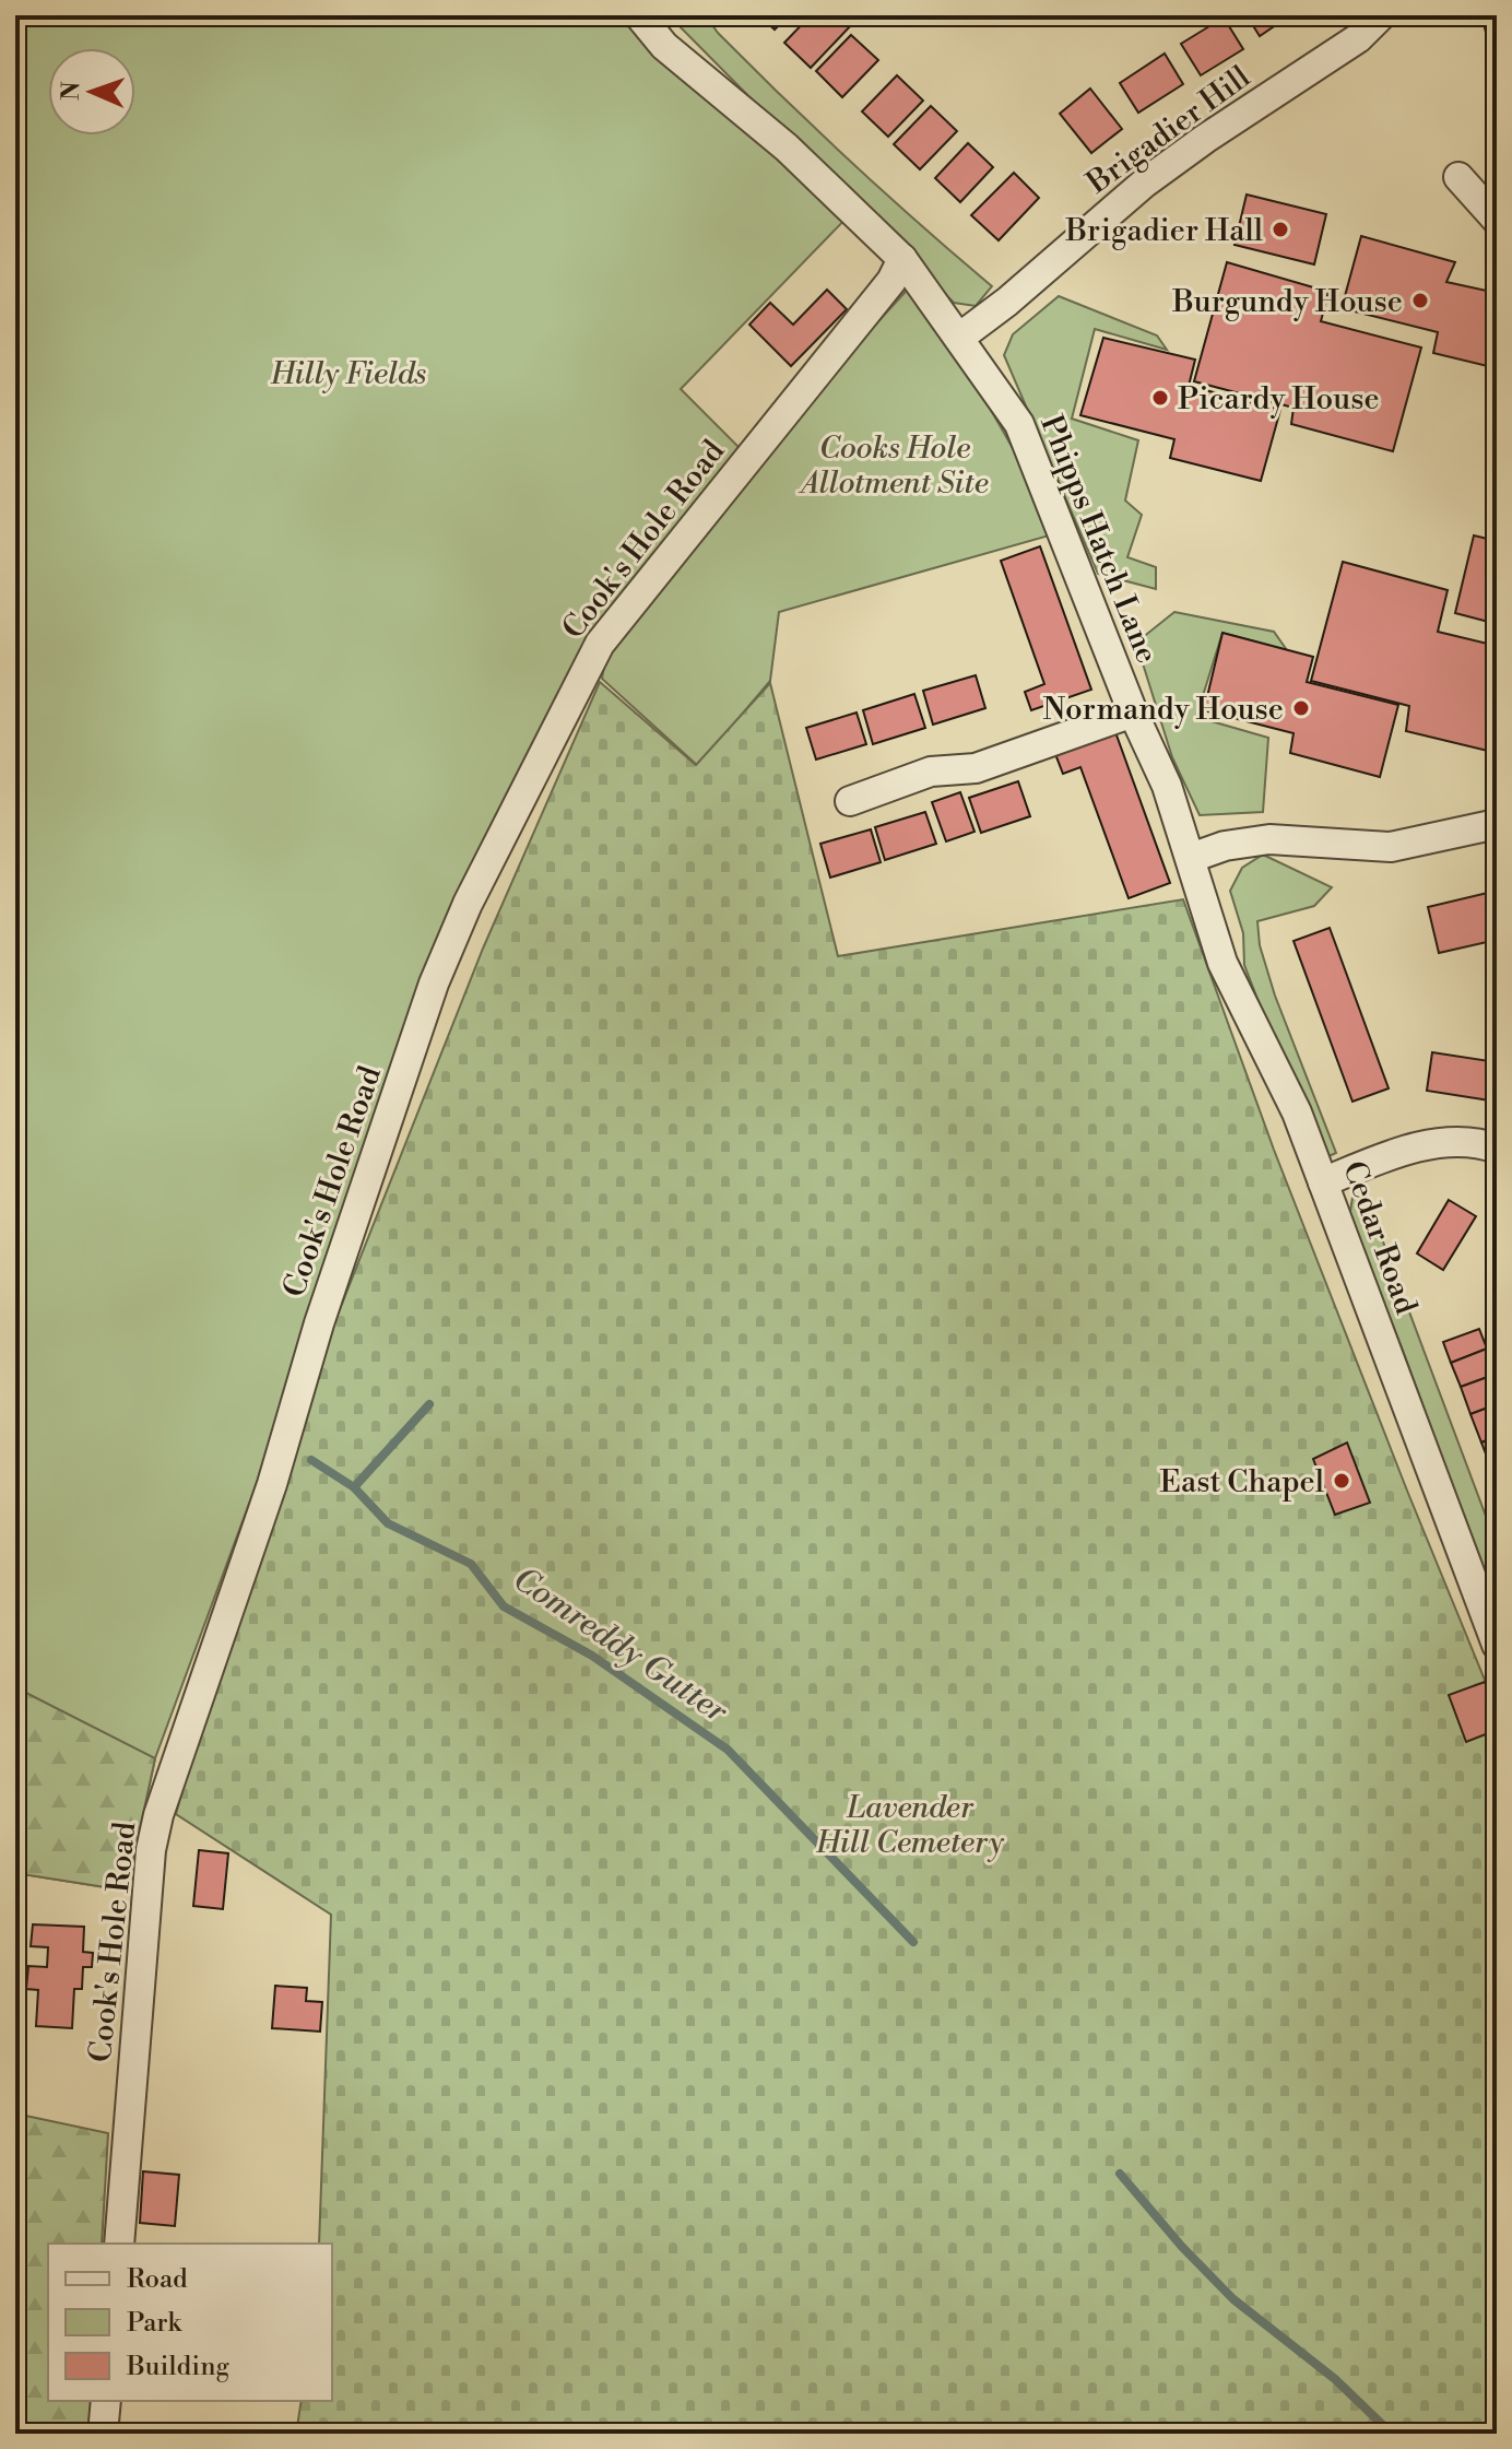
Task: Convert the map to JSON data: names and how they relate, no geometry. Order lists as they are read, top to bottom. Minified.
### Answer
{"streets":{"street":["Brigadier Hill","Cook's Hole Road","Phipps Hatch Lane","Cedar Road"]},"crossings":[["Brigadier Hill","Phipps Hatch Lane"],["Cook's Hole Road","Phipps Hatch Lane"],["Phipps Hatch Lane","Cedar Road"]],"water":["Comreddy Gutter"],"parks":["Hilly Fields","Cooks Hole Allotment Site","Lavender Hill Cemetery"],"places":["Brigadier Hall","Burgundy House","Picardy House","Normandy House","East Chapel"],"legend":["Road","Park","Building"],"north":"left"}
